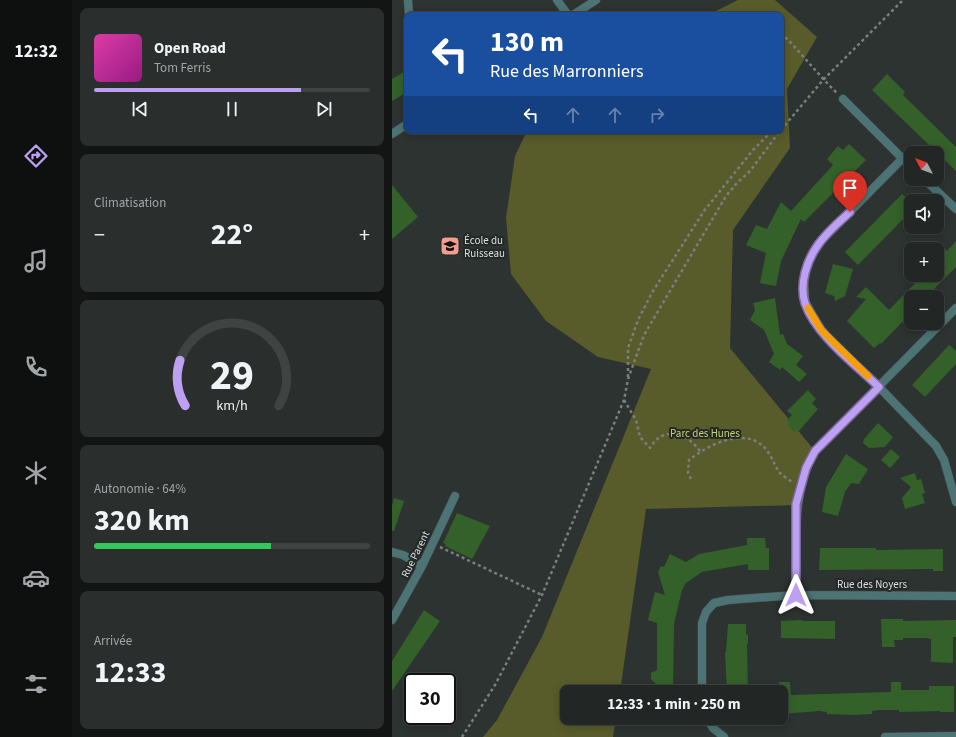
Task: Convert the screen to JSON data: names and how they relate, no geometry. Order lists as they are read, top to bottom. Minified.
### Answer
{"streets":{"street":["Rue Parent","Rue des Noyers"]},"parks":["Parc des Hunes"],"places":{"school or university":["École du Ruisseau"]},"north":"top left","page":{"tabs":"12:32","turn":["130 m","Rue des Marronniers"],"song":["Open Road","Tom Ferris"],"map_buttons":["+","−"],"tile":["Climatisation",["Autonomie · 64%","320 km"],["Arrivée","12:33"]],"heat":["−","22°","+"],"limit":"30","trip":"12:33 · 1 min · 250 m","gauge":["29","km/h"]}}
